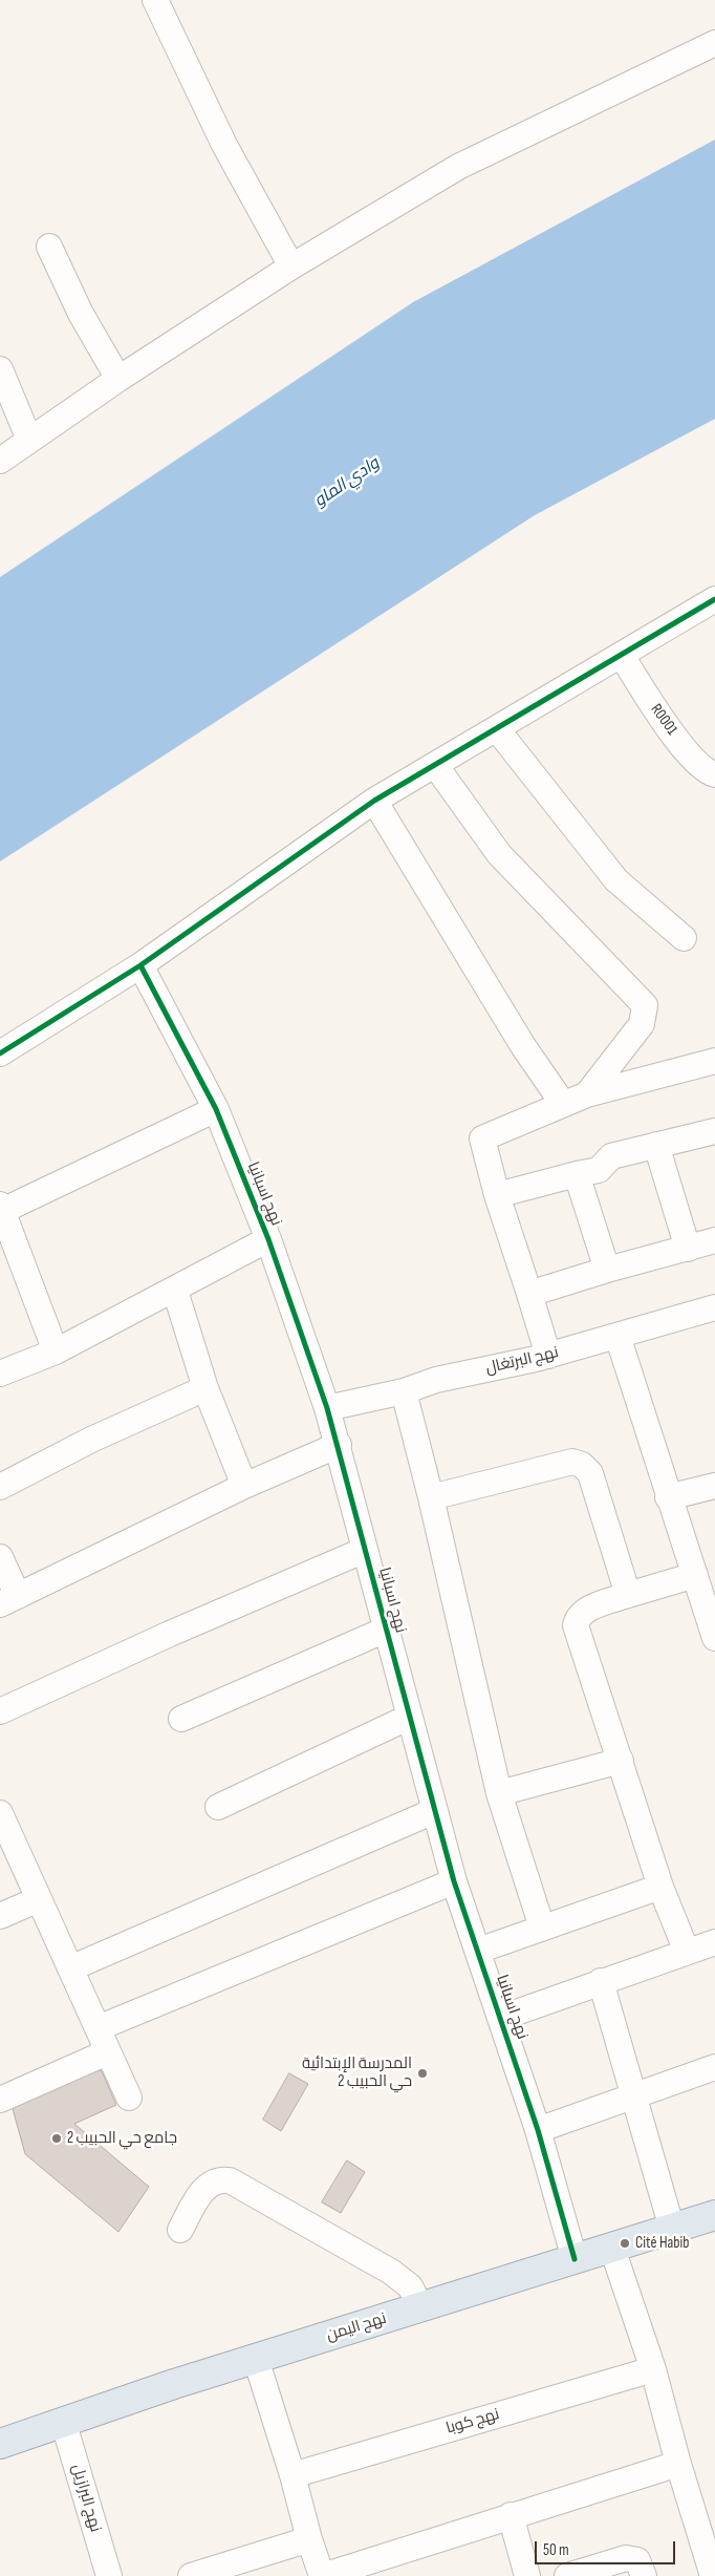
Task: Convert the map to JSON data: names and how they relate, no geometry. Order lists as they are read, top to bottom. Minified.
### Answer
{"streets":{"main road":["نهج اليمن"],"street":["R0001","نهج اسبانيا","نهج البرتغال","نهج كوبا","نهج البرازيل"]},"crossings":[["نهج اسبانيا","نهج البرتغال"],["نهج اسبانيا","نهج اليمن"],["نهج اليمن","نهج البرازيل"]],"water":["وادي الماو"],"places":["المدرسة الإبتدائية حي الحبيب 2","جامع حي الحبيب 2","Cité Habib"],"scale_bar":"50 m"}
